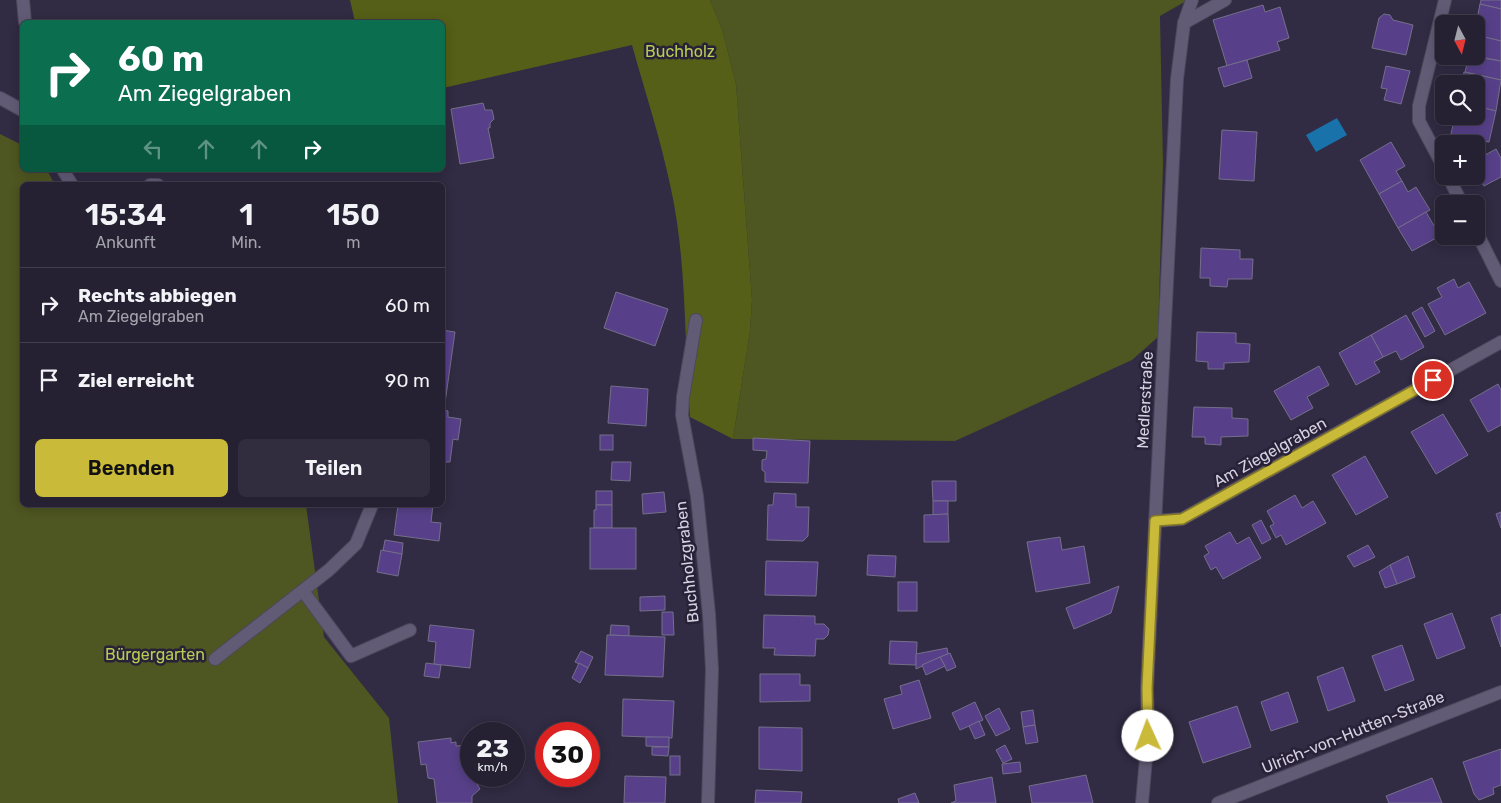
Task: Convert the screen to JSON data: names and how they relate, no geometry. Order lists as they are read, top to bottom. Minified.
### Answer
{"streets":{"street":["Medlerstraße","Am Ziegelgraben","Buchholzgraben","Ulrich-von-Hutten-Straße"]},"crossings":[["Medlerstraße","Am Ziegelgraben"]],"parks":["Buchholz","Bürgergarten"],"north":"bottom","page":{"map_buttons":["+","−"],"turn":["60 m","Am Ziegelgraben"],"eta":["15:34","Ankunft","1","Min.","150","m"],"list":[{"name":"Rechts abbiegen","note":"Am Ziegelgraben","value":"60 m"},{"name":"Ziel erreicht","value":"90 m"}],"buttons":["Beenden","Teilen"],"speed":"23 km/h","limit":"30"}}
